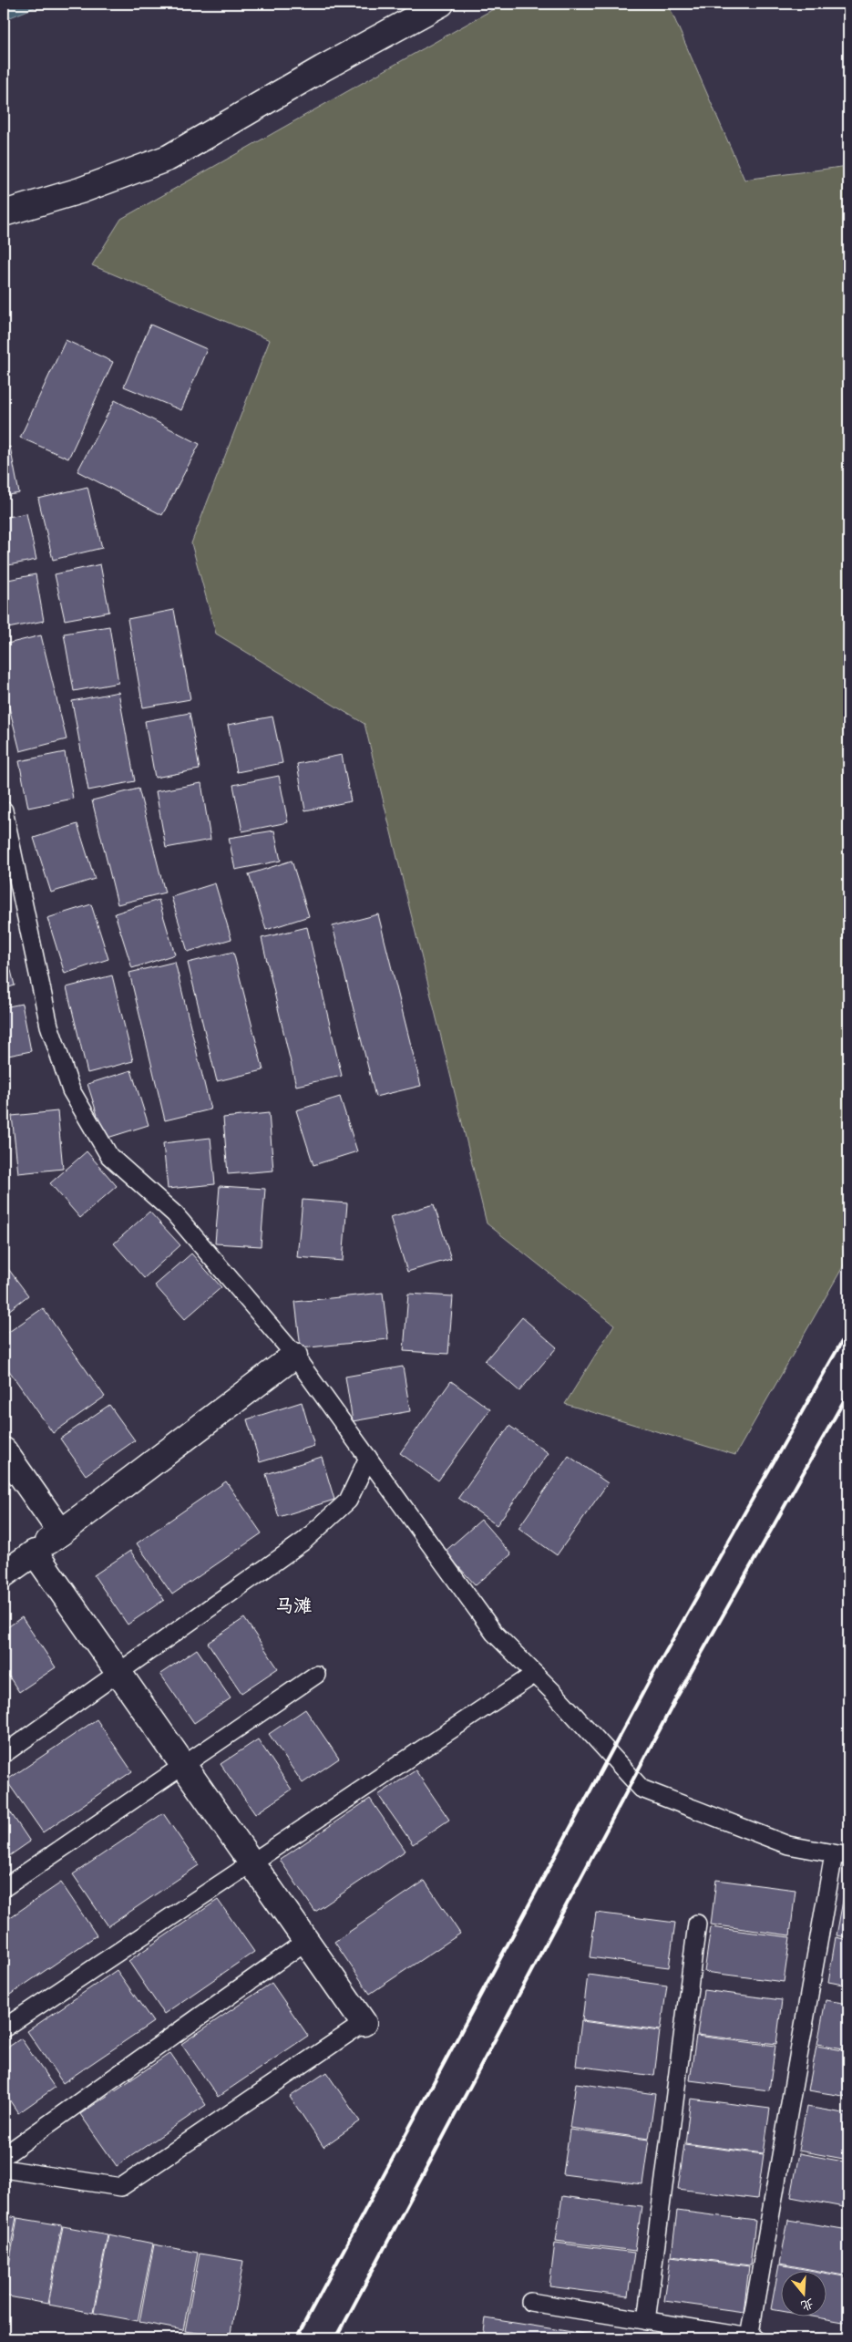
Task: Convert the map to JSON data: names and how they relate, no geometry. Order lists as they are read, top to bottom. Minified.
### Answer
{"districts":["马滩"],"north":"bottom"}
